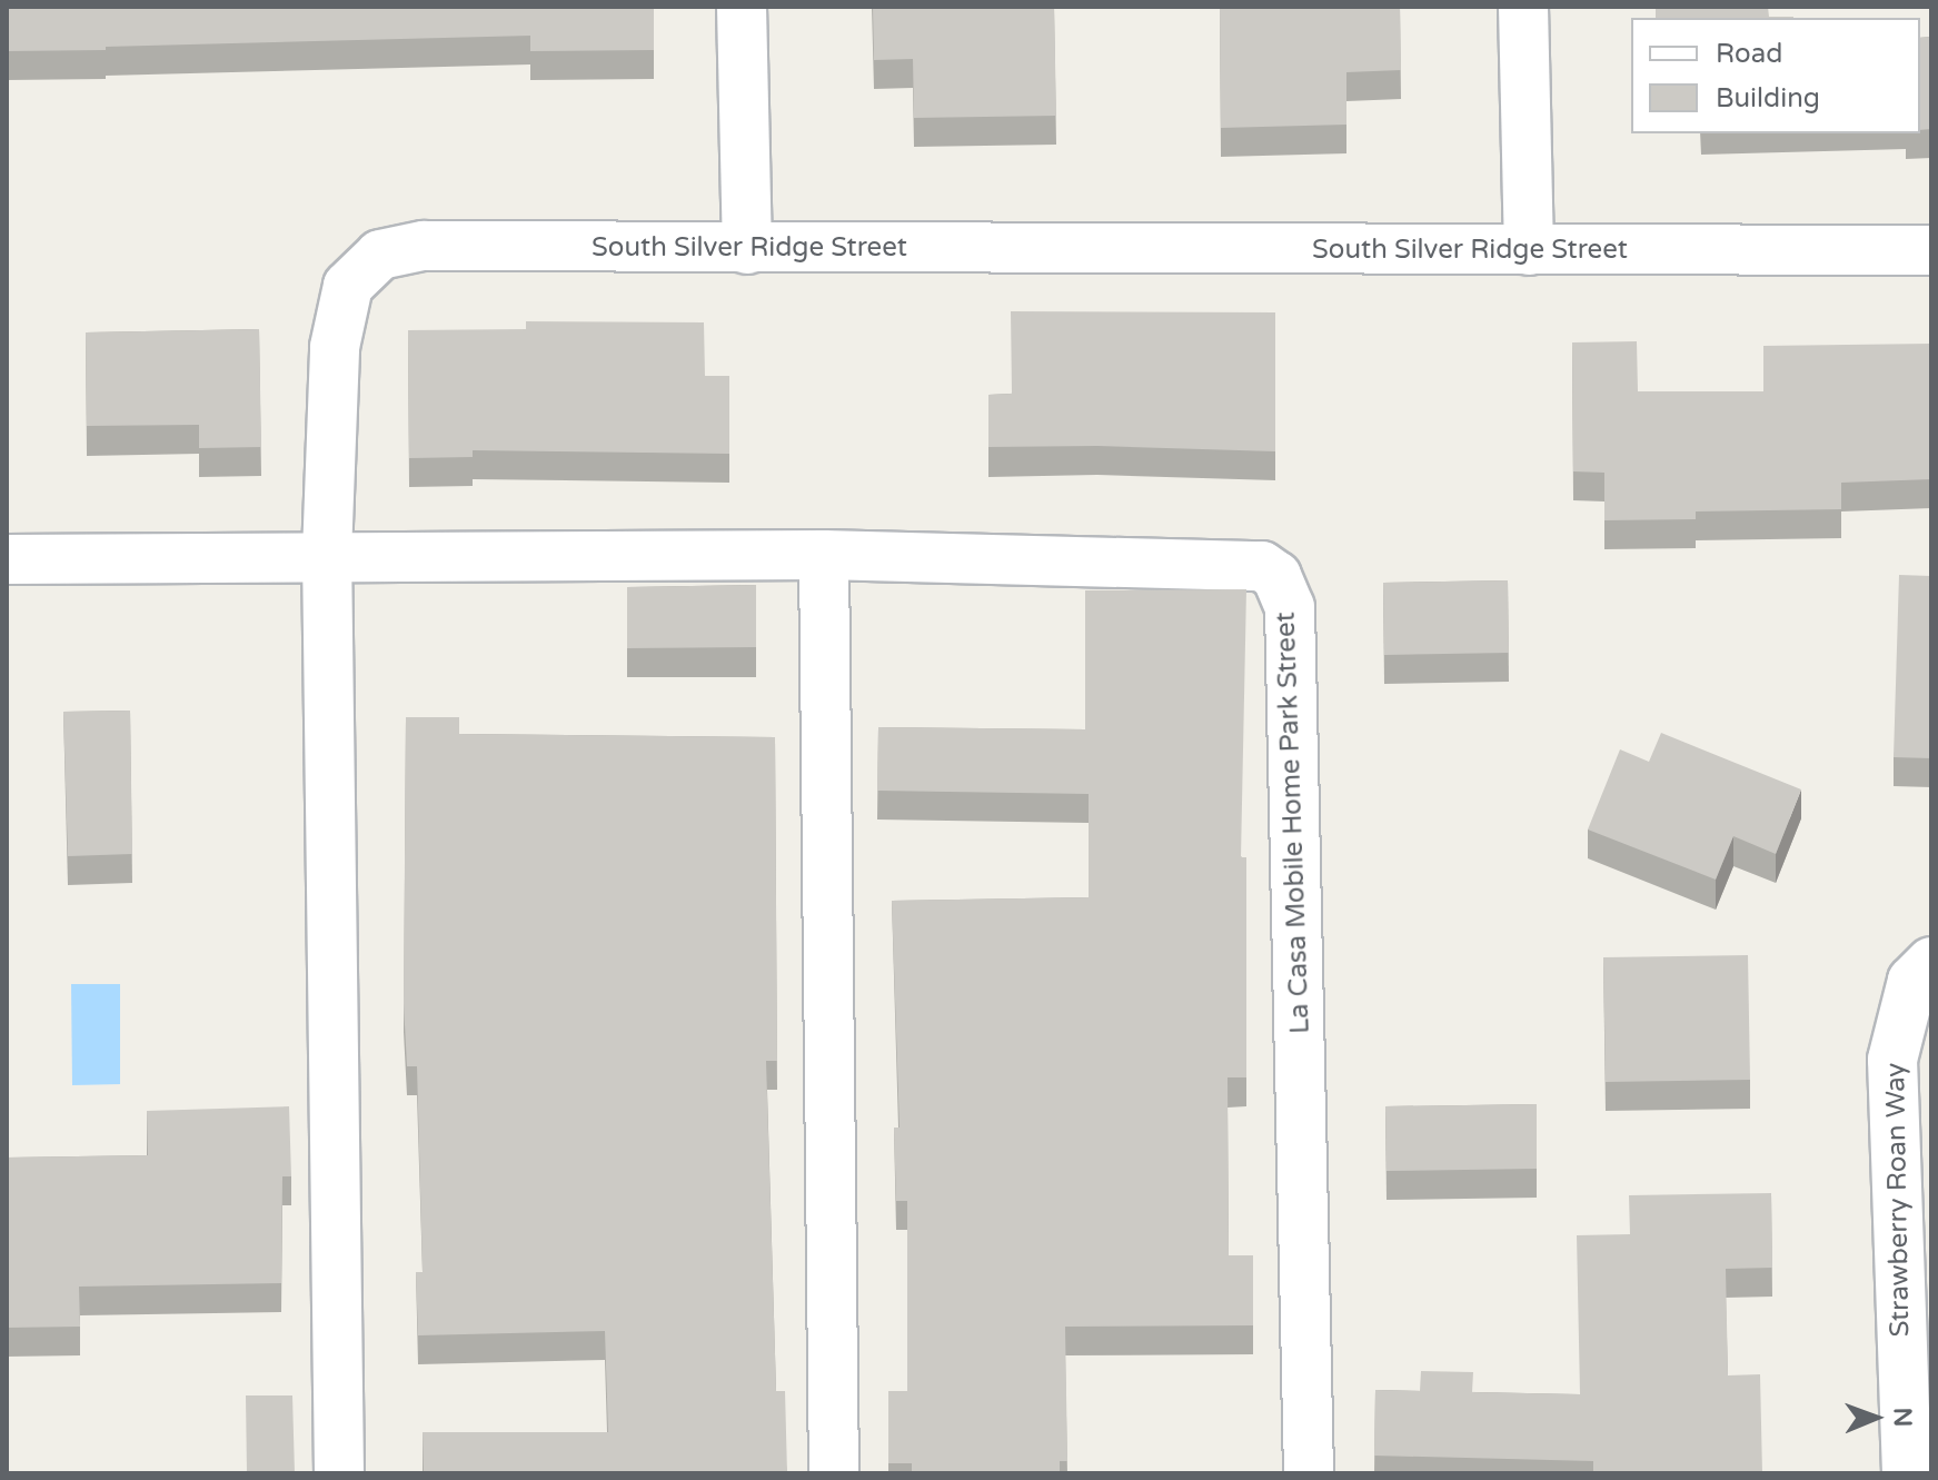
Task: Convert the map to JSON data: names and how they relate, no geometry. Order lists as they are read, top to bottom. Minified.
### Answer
{"streets":{"street":["South Silver Ridge Street","La Casa Mobile Home Park Street","Strawberry Roan Way"]},"legend":["Road","Building"],"north":"right"}
